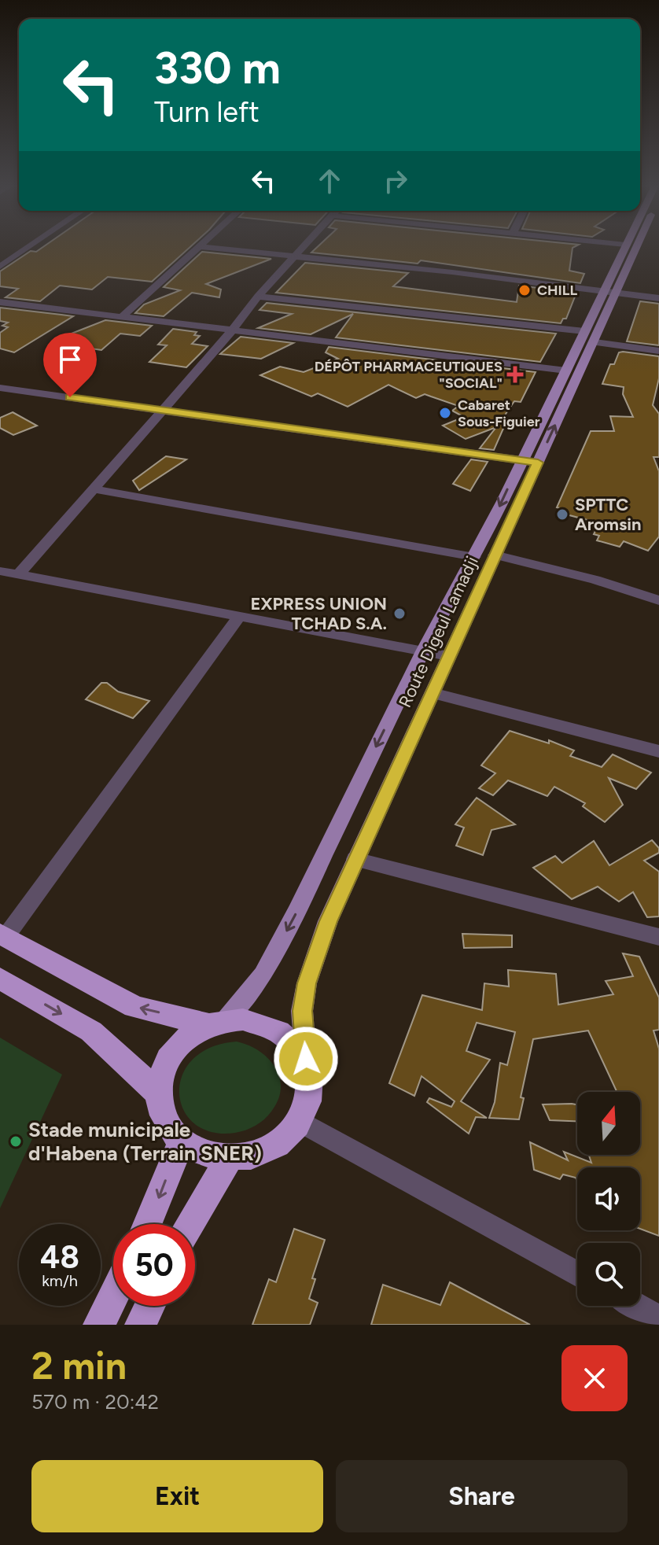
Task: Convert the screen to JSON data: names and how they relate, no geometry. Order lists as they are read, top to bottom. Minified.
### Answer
{"streets":{"main road":["Route Digeul Lamadji"]},"places":{"other":["CHILL","Cabaret Sous-Figuier","SPTTC Aromsin","EXPRESS UNION TCHAD S.A.","Stade municipale d'Habena (Terrain SNER)"],"health":["DÉPÔT PHARMACEUTIQUES \"SOCIAL\""]},"north":"top","page":{"turn":["330 m","Turn left"],"speed":"48 km/h","limit":"50","heading":["2 min","570 m · 20:42"],"buttons":["Exit","Share"]}}
